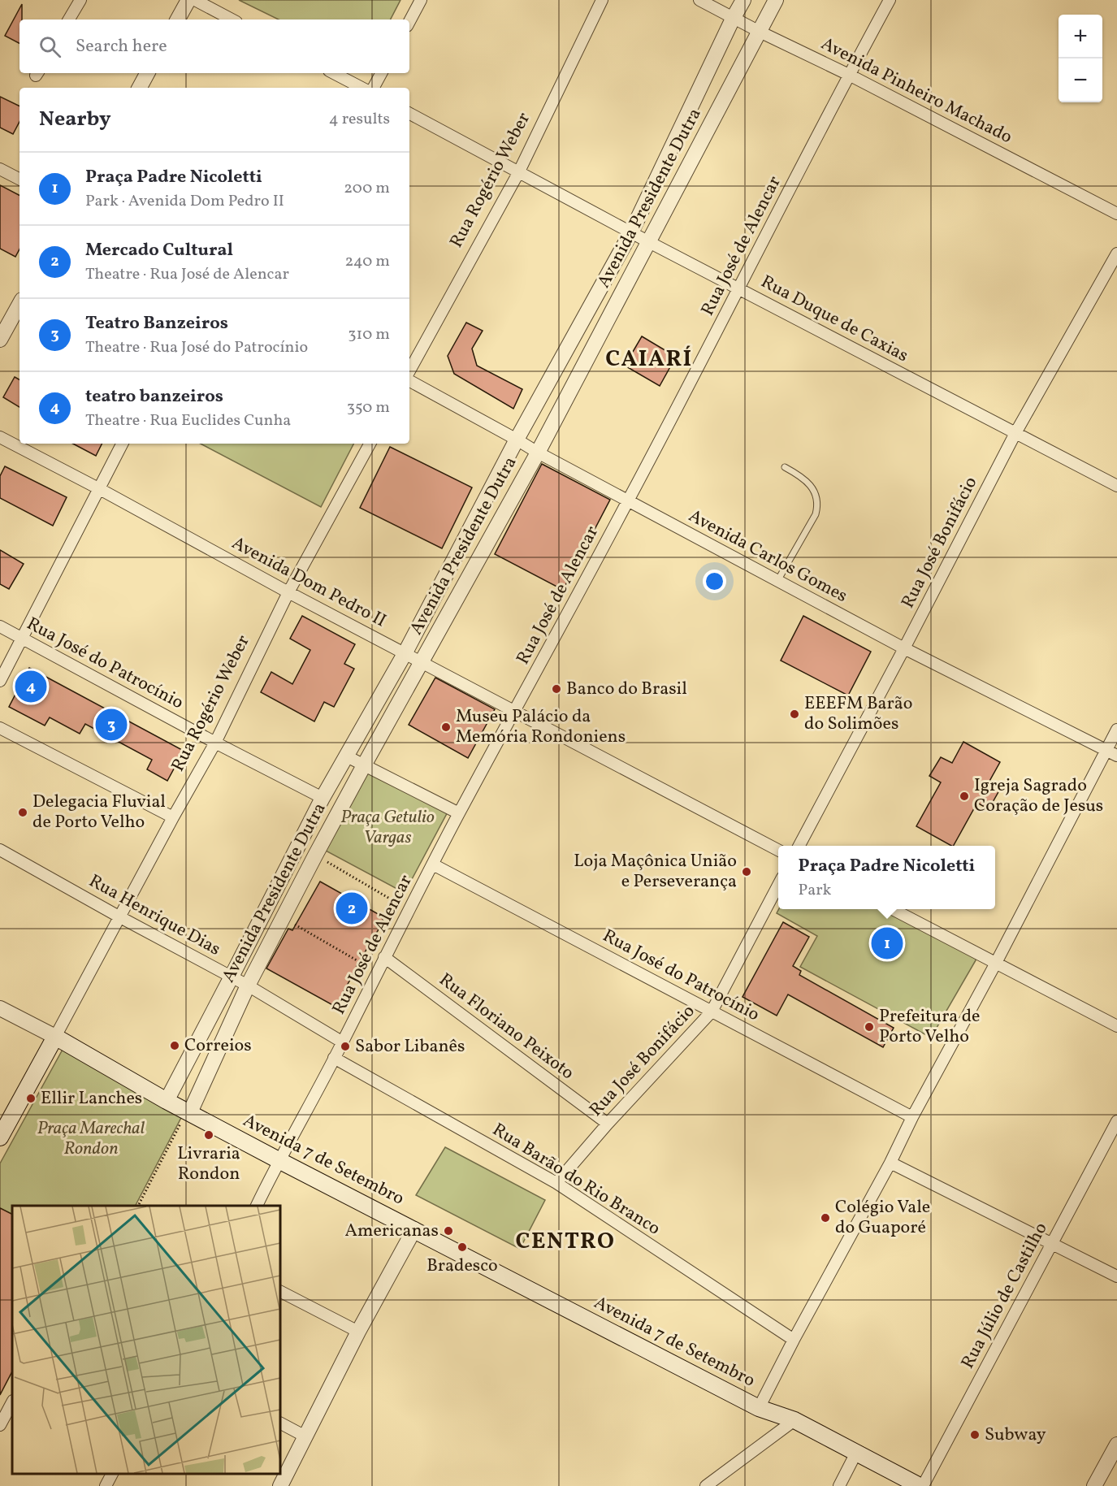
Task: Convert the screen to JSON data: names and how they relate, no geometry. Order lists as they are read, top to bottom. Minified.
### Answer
{"streets":{"main road":["Rua Rogério Weber","Avenida 7 de Setembro"],"street":["Avenida Pinheiro Machado","Avenida Presidente Dutra","Rua José de Alencar","Rua Duque de Caxias","Rua José Bonifácio","Avenida Carlos Gomes","Avenida Dom Pedro II","Rua José do Patrocínio","Rua Henrique Dias","Rua Floriano Peixoto","Rua Barão do Rio Branco","Rua Júlio de Castilho"]},"crossings":[["Avenida Pinheiro Machado","Avenida Presidente Dutra"],["Avenida Pinheiro Machado","Rua José de Alencar"],["Rua Rogério Weber","Rua Duque de Caxias"],["Rua Rogério Weber","Avenida Dom Pedro II"],["Rua Rogério Weber","Rua José do Patrocínio"],["Rua Rogério Weber","Rua Henrique Dias"],["Rua Rogério Weber","Avenida 7 de Setembro"],["Avenida Presidente Dutra","Rua Duque de Caxias"],["Avenida Presidente Dutra","Avenida Carlos Gomes"],["Avenida Presidente Dutra","Avenida Dom Pedro II"],["Avenida Presidente Dutra","Rua José do Patrocínio"],["Avenida Presidente Dutra","Rua Henrique Dias"],["Avenida Presidente Dutra","Avenida 7 de Setembro"],["Rua José de Alencar","Rua Duque de Caxias"],["Rua José de Alencar","Avenida Carlos Gomes"],["Rua José de Alencar","Avenida Dom Pedro II"],["Rua José de Alencar","Rua José do Patrocínio"],["Rua José de Alencar","Rua Henrique Dias"],["Rua José de Alencar","Rua Floriano Peixoto"],["Rua José de Alencar","Avenida 7 de Setembro"],["Rua José de Alencar","Rua Barão do Rio Branco"],["Rua Duque de Caxias","Rua José Bonifácio"],["Rua José Bonifácio","Avenida Carlos Gomes"],["Rua José Bonifácio","Rua José do Patrocínio"],["Rua José Bonifácio","Rua Floriano Peixoto"],["Rua José Bonifácio","Rua Barão do Rio Branco"],["Avenida 7 de Setembro","Rua Júlio de Castilho"]],"districts":["CAIARÍ","CENTRO"],"parks":["Praça Getulio Vargas","Praça Marechal Rondon"],"places":["Banco do Brasil","EEEFM Barão do Solimões","Museu Palácio da Memória Rondoniens","Igreja Sagrado Coração de Jesus","Delegacia Fluvial de Porto Velho","Loja Maçônica União e Perseverança","Prefeitura de Porto Velho","Correios","Sabor Libanês","Ellir Lanches","Livraria Rondon","Colégio Vale do Guaporé","Americanas","Bradesco","Subway"],"page":{"map_buttons":["+","−"],"search":"Search here","heading":["Nearby","4 results"],"list":[{"mark":"1","name":"Praça Padre Nicoletti","note":"Park · Avenida Dom Pedro II","value":"200 m"},{"mark":"2","name":"Mercado Cultural","note":"Theatre · Rua José de Alencar","value":"240 m"},{"mark":"3","name":"Teatro Banzeiros","note":"Theatre · Rua José do Patrocínio","value":"310 m"},{"mark":"4","name":"teatro banzeiros","note":"Theatre · Rua Euclides Cunha","value":"350 m"}],"pins":["4","3","2","1"],"popup":["Praça Padre Nicoletti","Park"]}}
